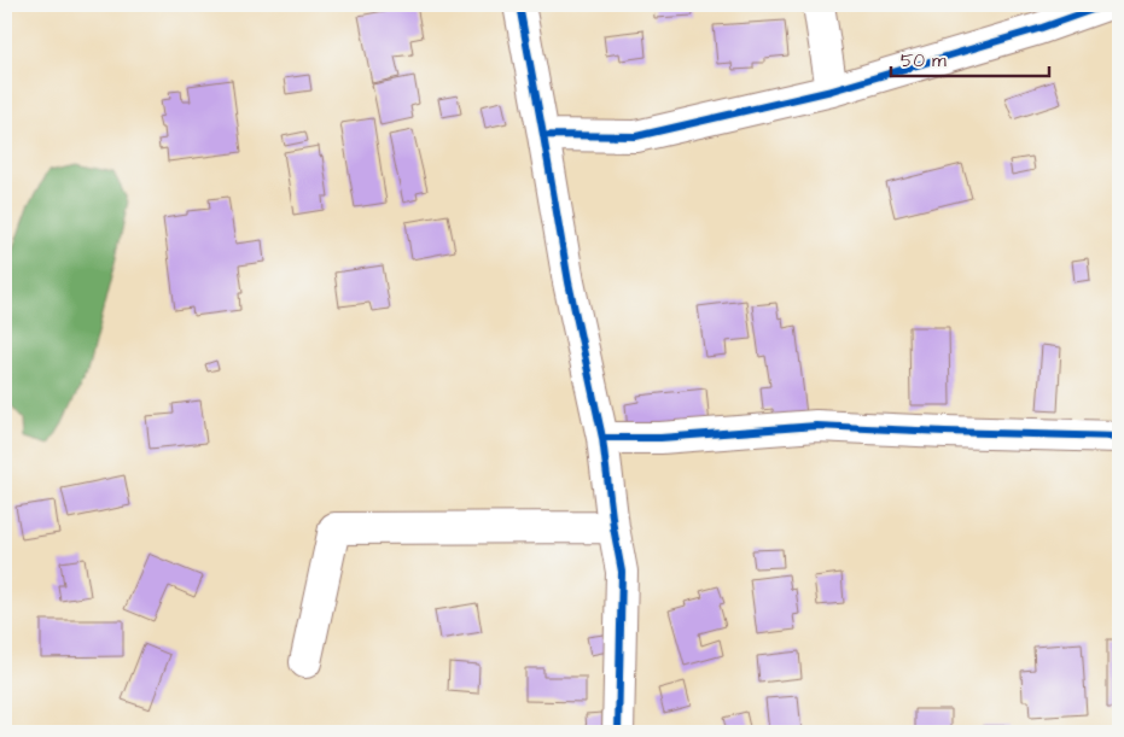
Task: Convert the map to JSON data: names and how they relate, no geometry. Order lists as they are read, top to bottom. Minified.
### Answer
{"scale_bar":"50 m"}
